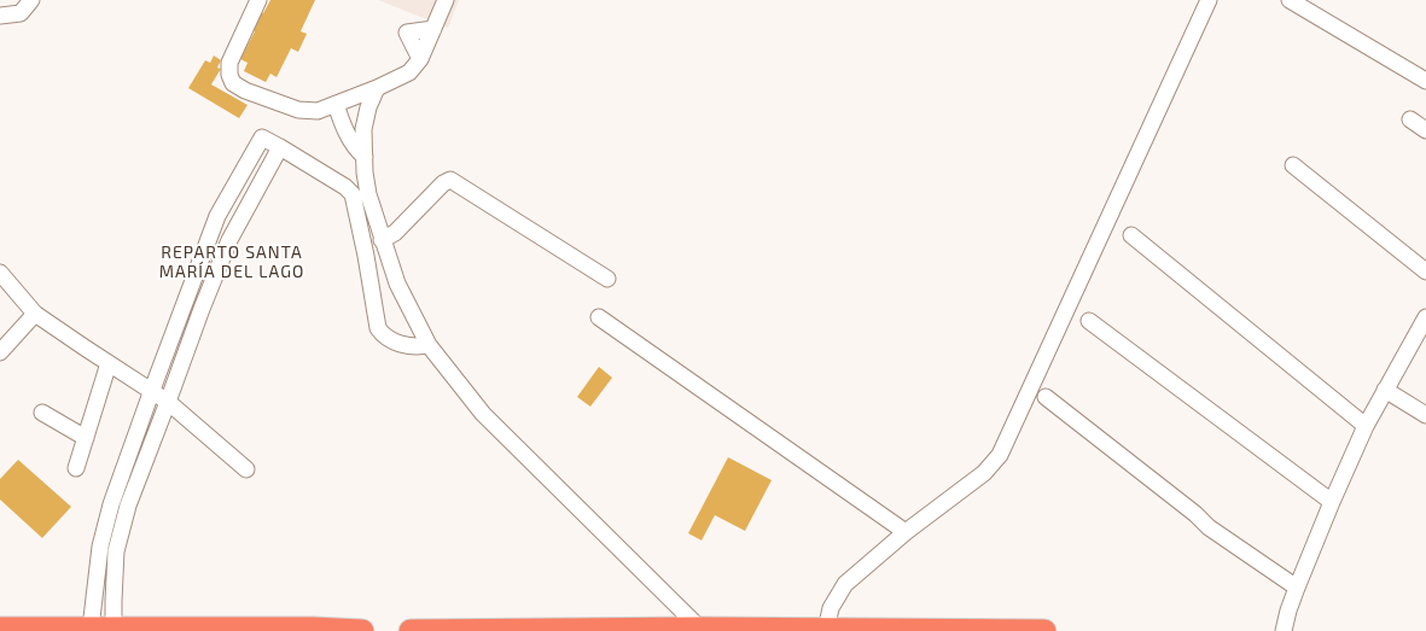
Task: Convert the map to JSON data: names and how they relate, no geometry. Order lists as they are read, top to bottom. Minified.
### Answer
{"districts":["REPARTO SANTA MARÍA DEL LAGO"]}
